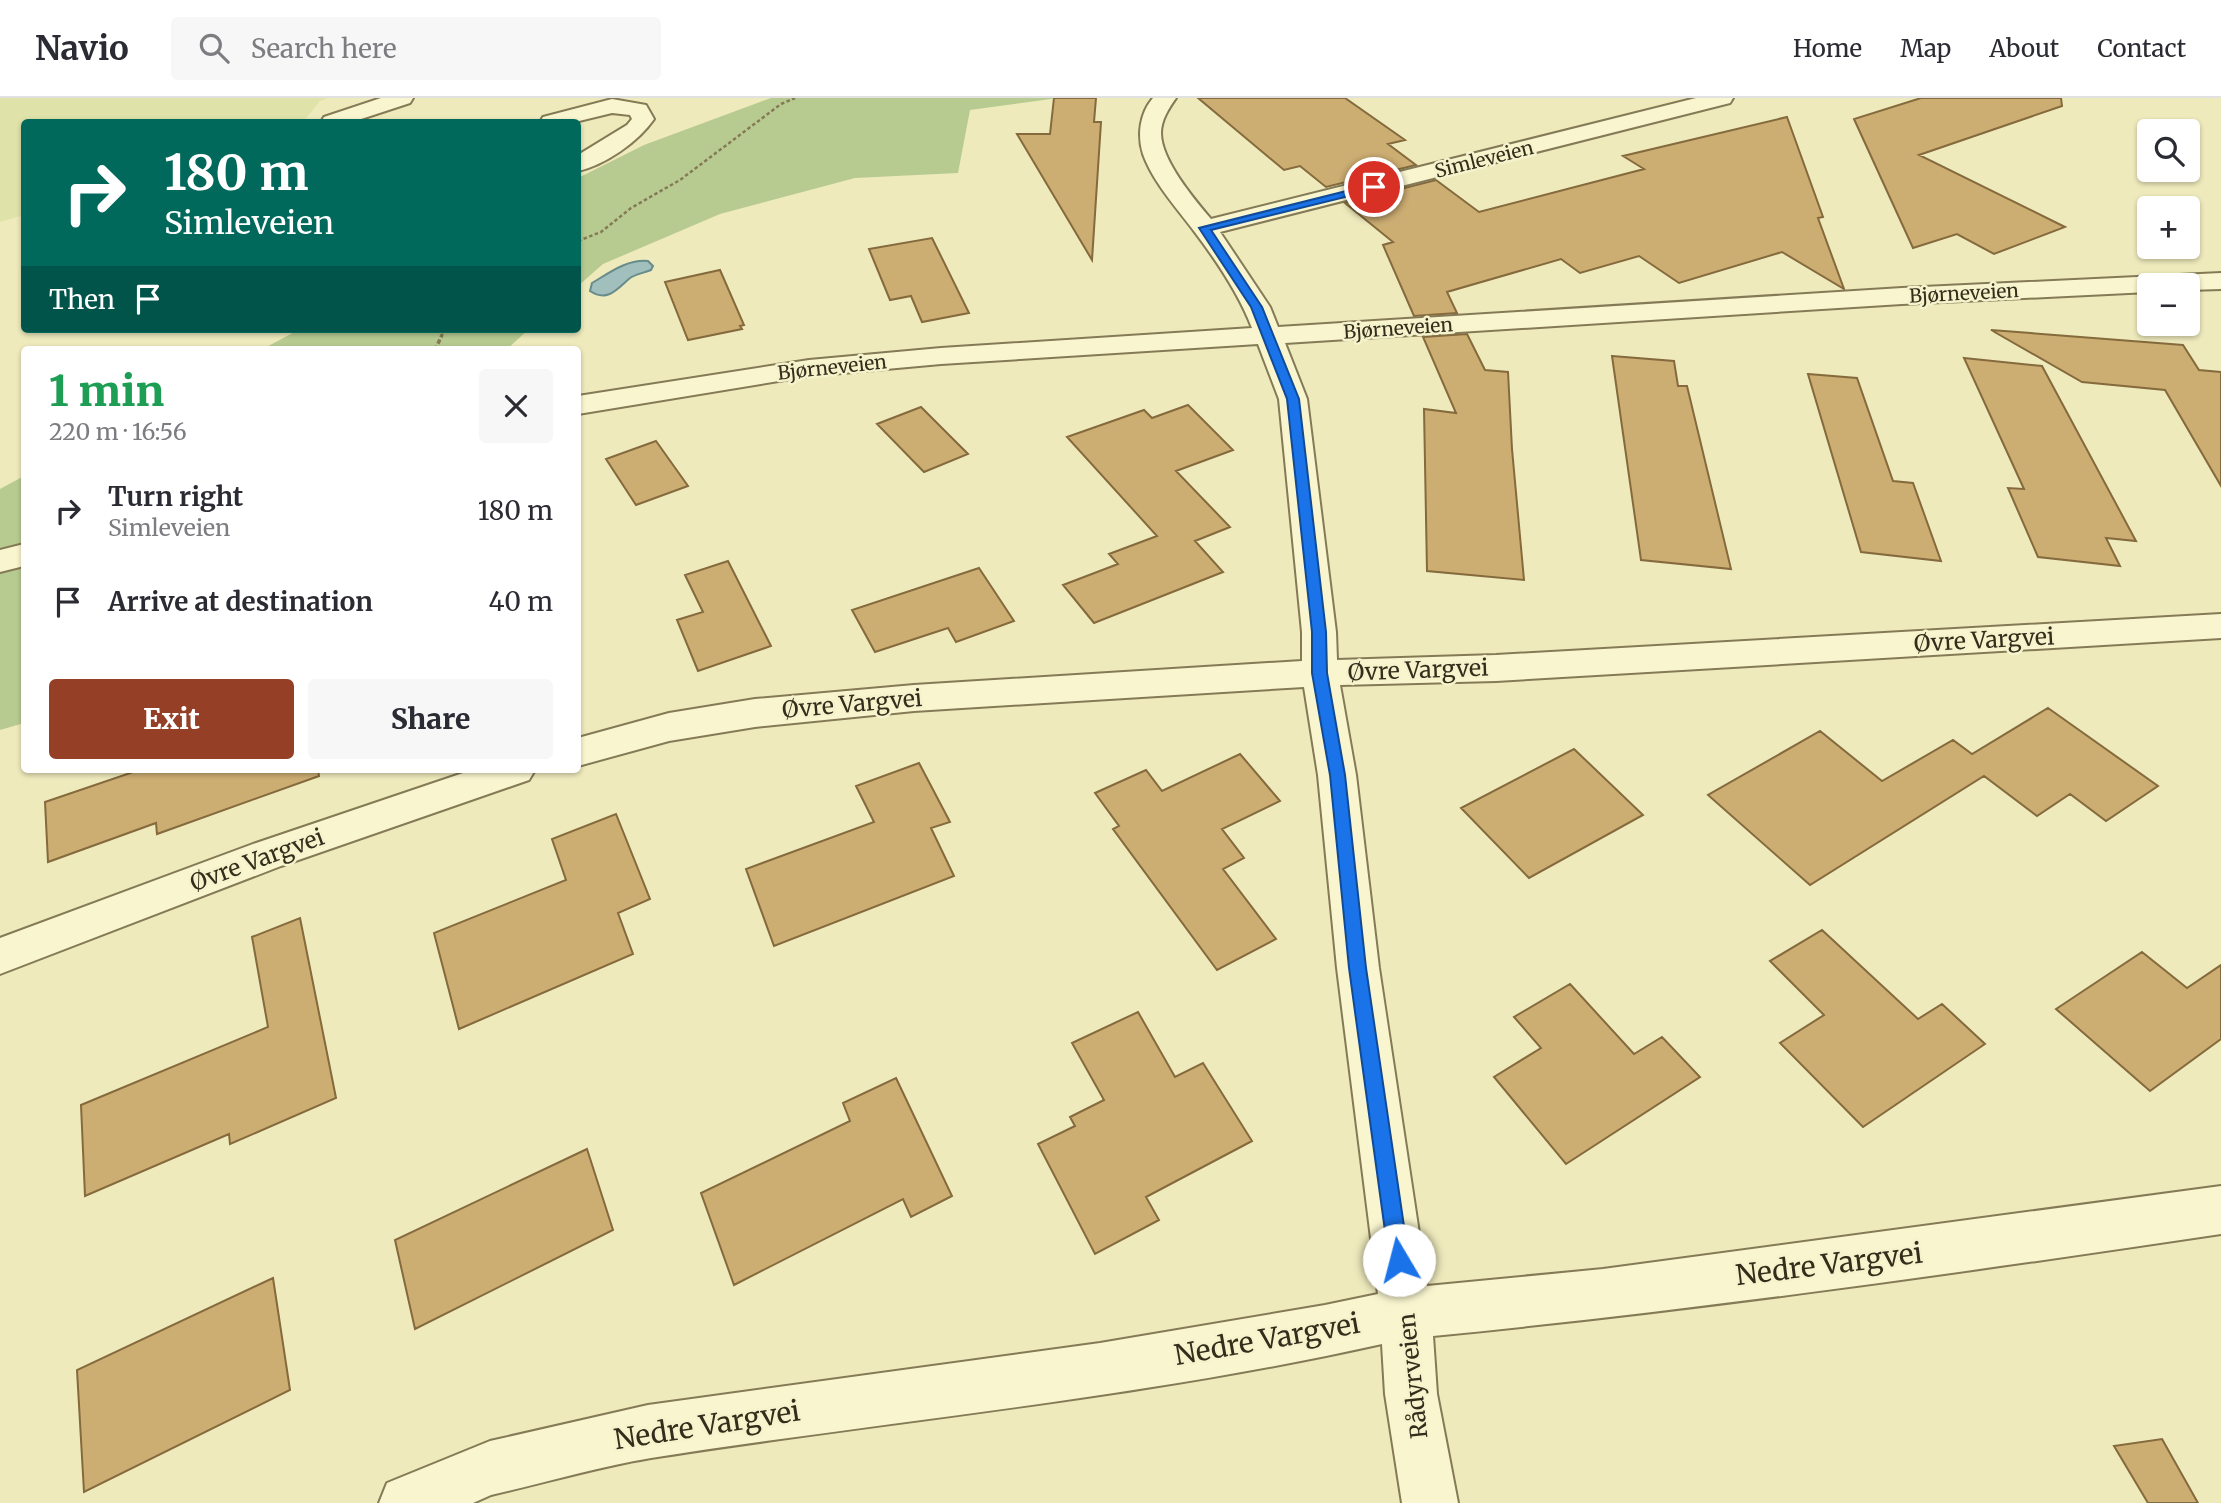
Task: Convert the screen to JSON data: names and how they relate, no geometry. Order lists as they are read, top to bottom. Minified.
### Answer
{"streets":{"street":["Simleveien","Bjørneveien","Øvre Vargvei","Nedre Vargvei","Rådyrveien"]},"crossings":[["Simleveien","Rådyrveien"],["Bjørneveien","Rådyrveien"],["Øvre Vargvei","Rådyrveien"],["Nedre Vargvei","Rådyrveien"]],"page":{"header":"Navio","search":"Search here","nav":["Home","Map","About","Contact"],"map_buttons":["+","−"],"turn":["180 m","Simleveien"],"then":"Then","heading":["1 min","220 m · 16:56"],"list":[{"name":"Turn right","note":"Simleveien","value":"180 m"},{"name":"Arrive at destination","value":"40 m"}],"buttons":["Exit","Share"]}}
